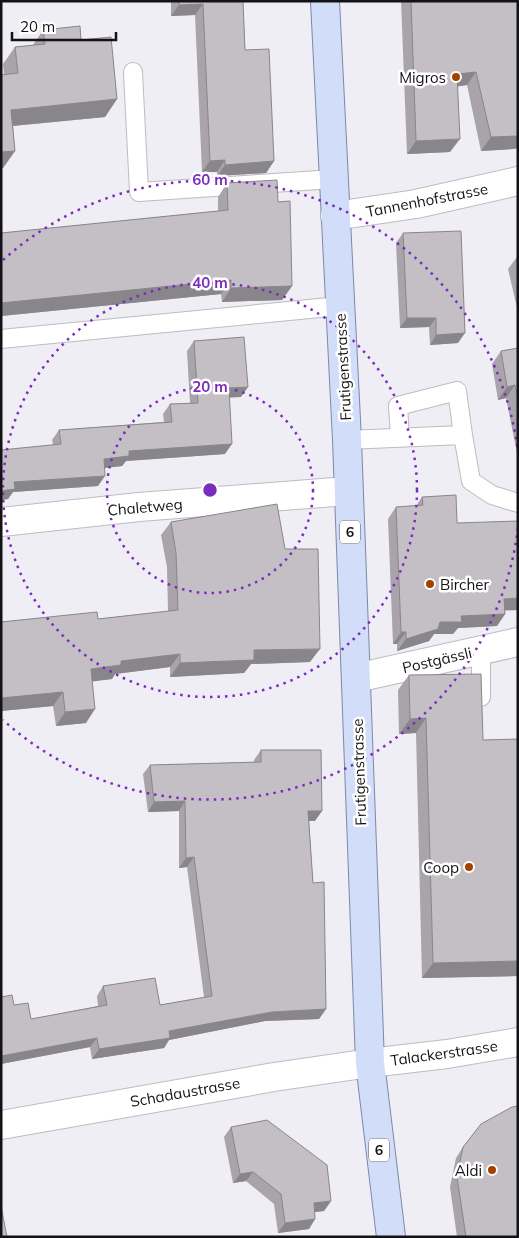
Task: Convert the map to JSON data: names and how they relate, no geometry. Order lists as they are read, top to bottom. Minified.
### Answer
{"streets":{"main road":["Frutigenstrasse","6"],"street":["Tannenhofstrasse","Chaletweg","Postgässli","Talackerstrasse","Schadaustrasse"]},"crossings":[["Tannenhofstrasse","Frutigenstrasse"],["Frutigenstrasse","Chaletweg"],["Frutigenstrasse","Postgässli"],["Frutigenstrasse","Talackerstrasse"],["Frutigenstrasse","Schadaustrasse"],["Talackerstrasse","Schadaustrasse"]],"places":["Migros","Bircher","Coop","Aldi"],"scale_bar":"20 m","rings":["60 m","40 m","20 m"]}
